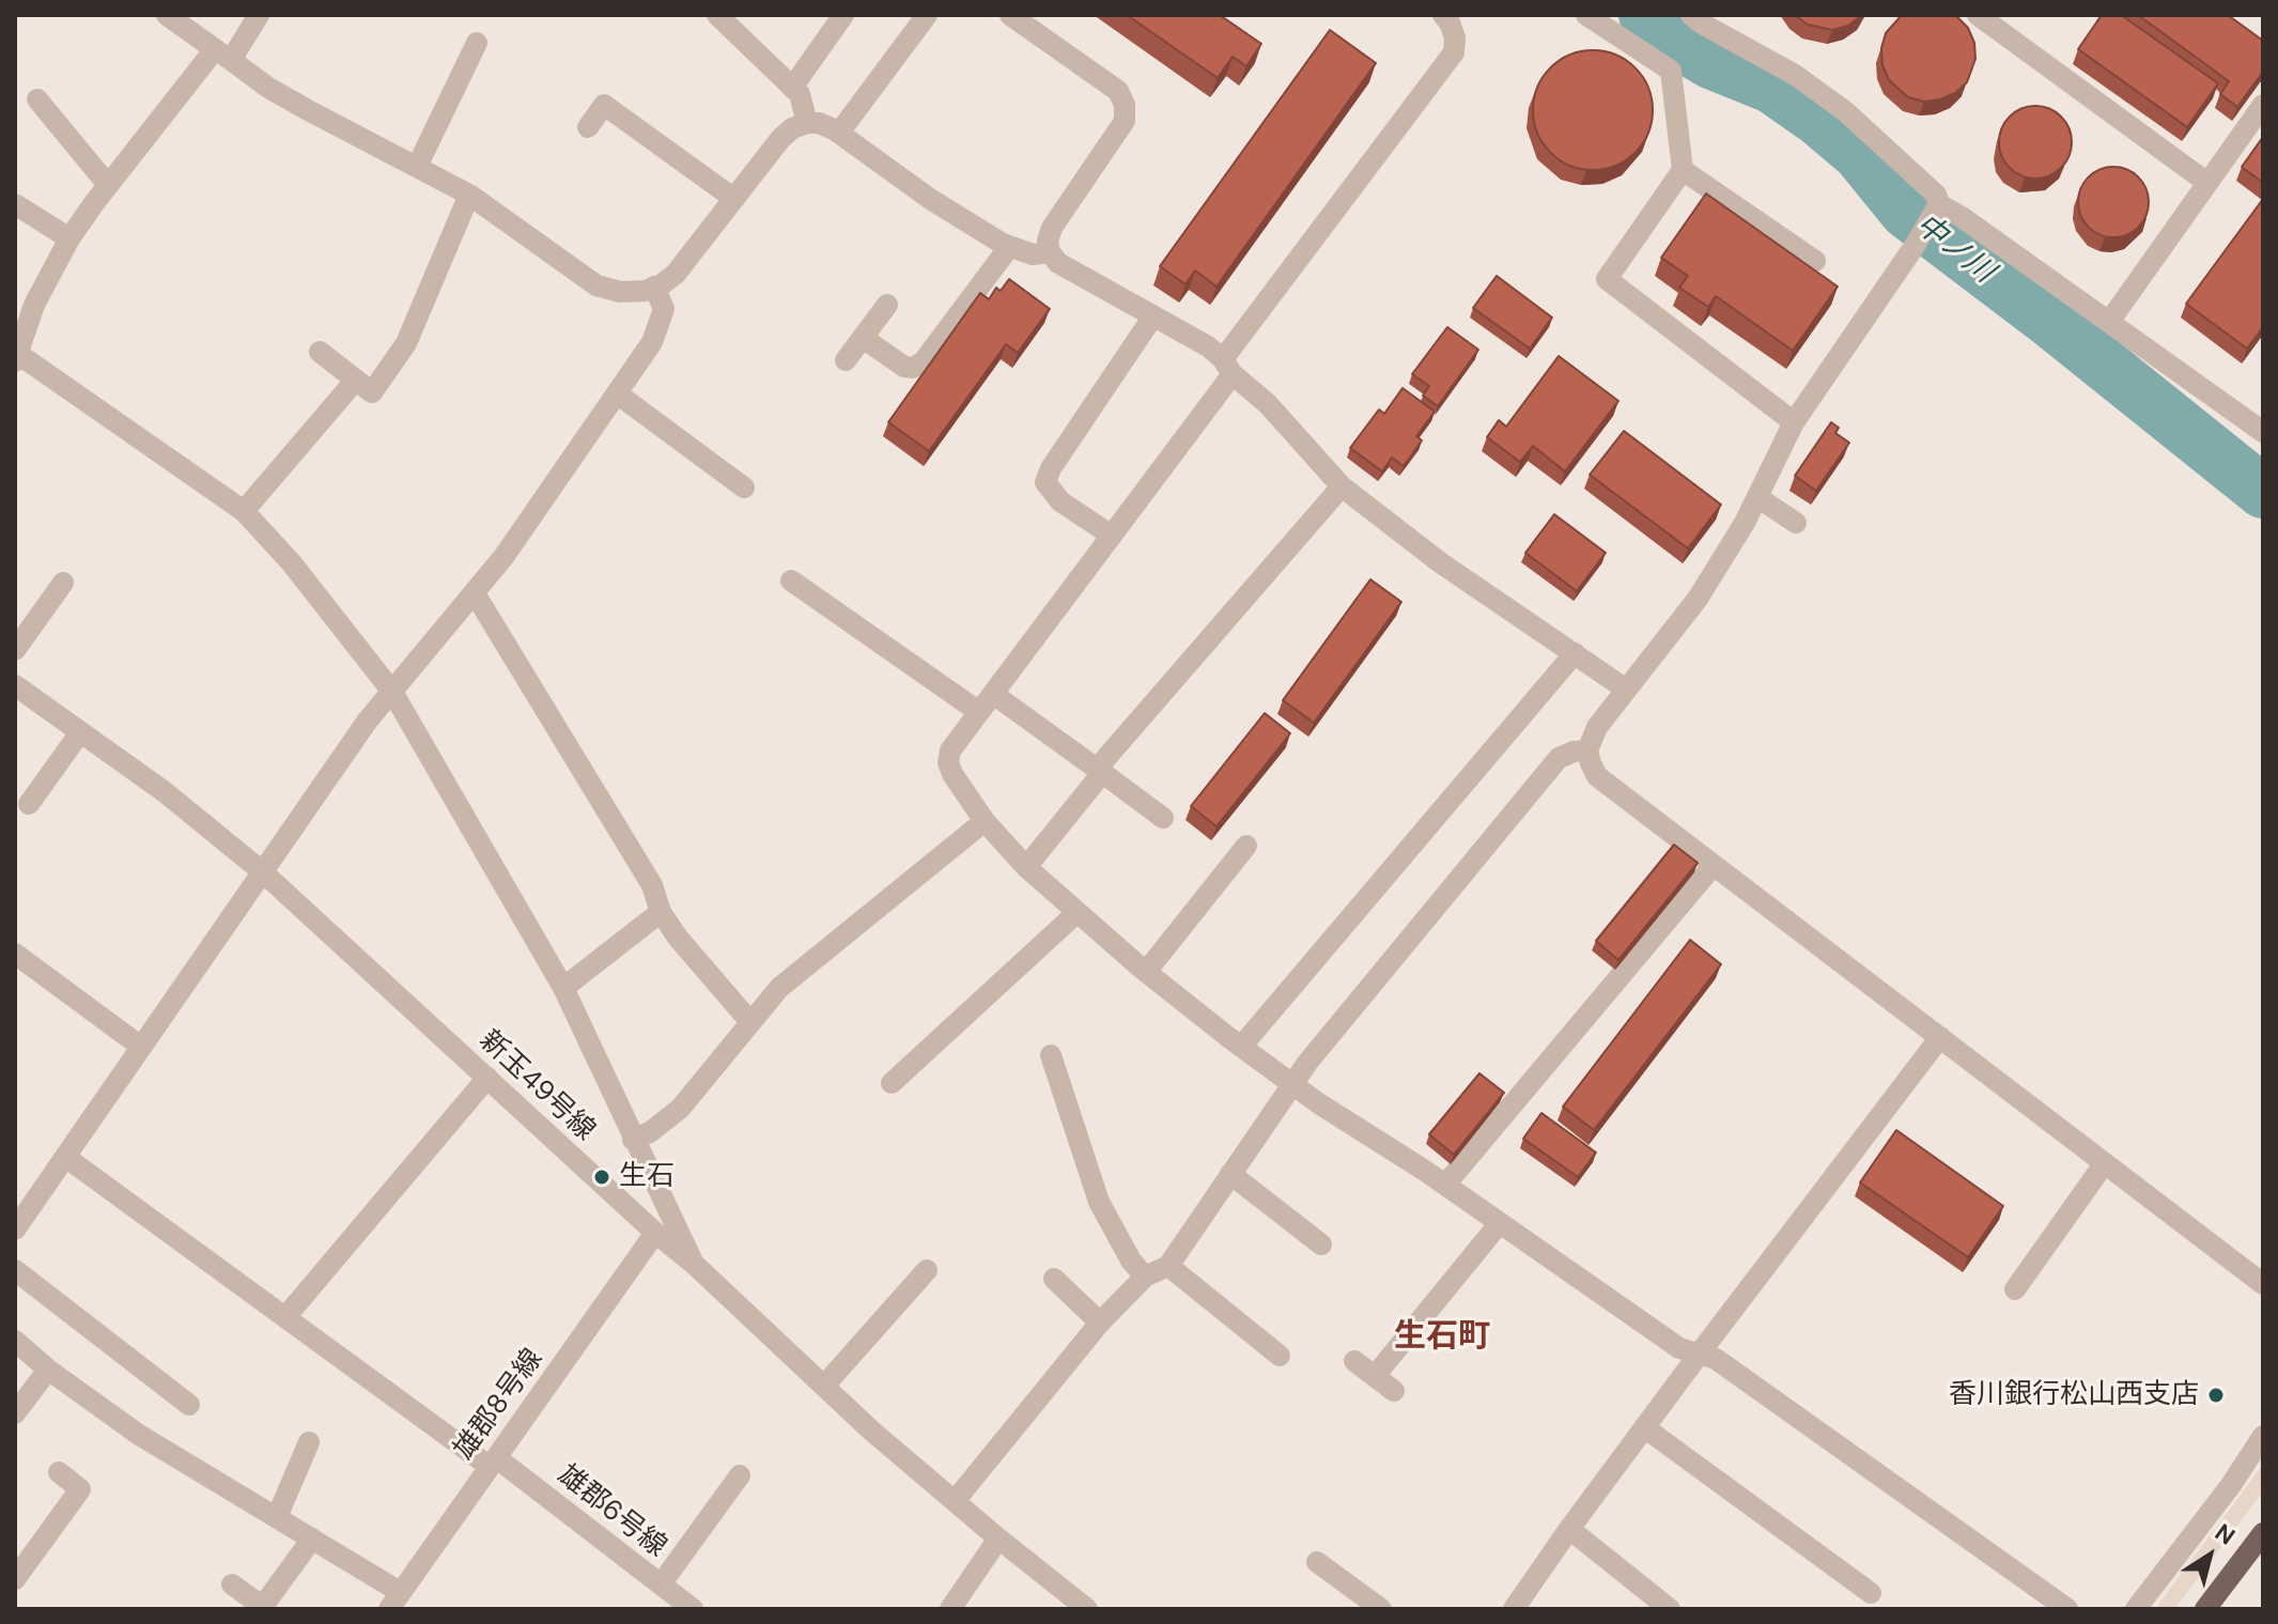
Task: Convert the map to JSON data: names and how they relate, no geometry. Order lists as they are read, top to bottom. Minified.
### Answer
{"streets":{"street":["新玉49号線","雄郡8号線","雄郡6号線"]},"crossings":[["新玉49号線","雄郡8号線"],["雄郡8号線","雄郡6号線"]],"districts":["生石町"],"water":["中ノ川"],"places":["生石","香川銀行松山西支店"],"north":"top right"}
